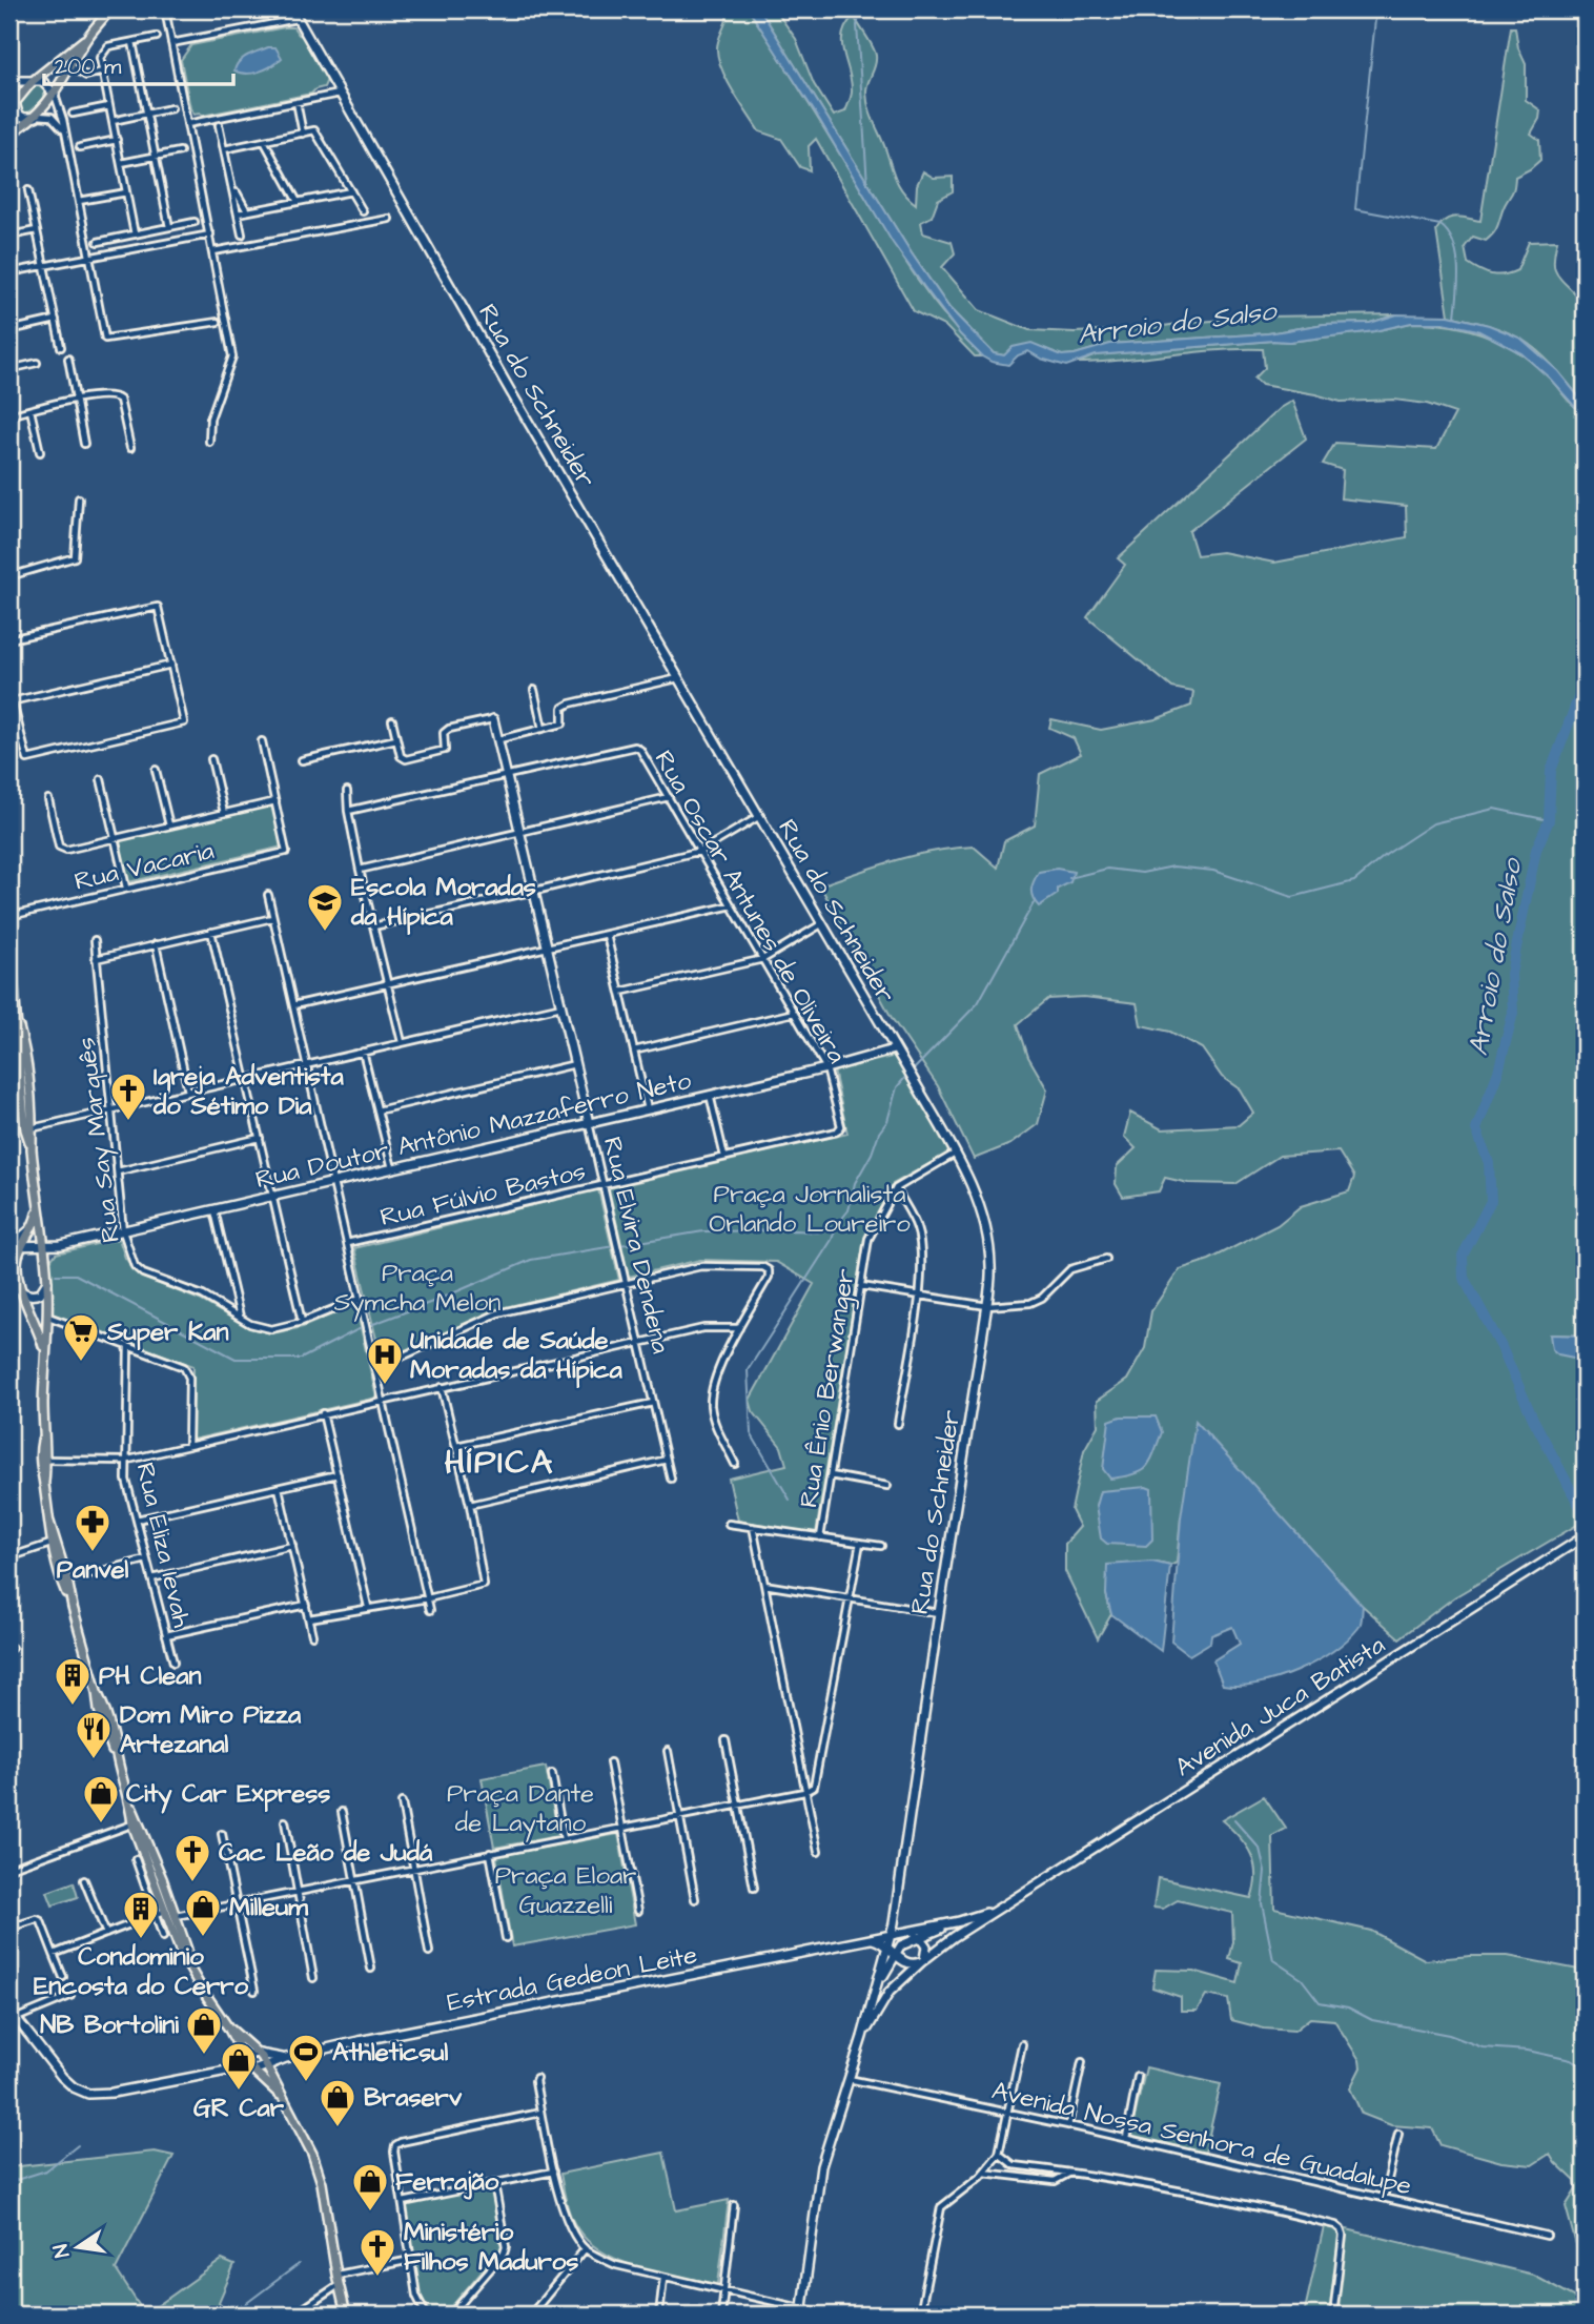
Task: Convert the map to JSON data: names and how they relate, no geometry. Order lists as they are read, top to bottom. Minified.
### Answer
{"streets":{"street":["Rua do Schneider","Rua Vacaria","Rua Oscar Antunes de Oliveira","Rua Doutor Antônio Mazzaferro Neto","Rua Say Marquês","Rua Fúlvio Bastos","Rua Elvira Dendena","Rua Ênio Berwanger","Rua Eliza Ievah","Avenida Juca Batista","Estrada Gedeon Leite","Avenida Nossa Senhora de Guadalupe"]},"crossings":[["Rua do Schneider","Rua Doutor Antônio Mazzaferro Neto"],["Rua do Schneider","Avenida Juca Batista"],["Rua do Schneider","Estrada Gedeon Leite"],["Rua Oscar Antunes de Oliveira","Rua Doutor Antônio Mazzaferro Neto"],["Rua Oscar Antunes de Oliveira","Rua Fúlvio Bastos"],["Rua Oscar Antunes de Oliveira","Rua Elvira Dendena"],["Rua Doutor Antônio Mazzaferro Neto","Rua Say Marquês"],["Rua Doutor Antônio Mazzaferro Neto","Rua Elvira Dendena"],["Rua Fúlvio Bastos","Rua Elvira Dendena"],["Avenida Juca Batista","Estrada Gedeon Leite"],["Avenida Juca Batista","Avenida Nossa Senhora de Guadalupe"]],"districts":["HÍPICA"],"water":["Arroio do Salso"],"parks":["Praça Jornalista Orlando Loureiro","Praça Symcha Melon","Praça Dante de Laytano","Praça Eloar Guazzelli"],"places":{"school or university":["Escola Moradas da Hípica"],"church":["Igreja Adventista do Sétimo Dia","Cac Leão de Judá","Ministério Filhos Maduros"],"supermarket":["Super Kan"],"hospital":["Unidade de Saúde Moradas da Hípica"],"pharmacy":["Panvel"],"building":["PH Clean","Condominio Encosta do Cerro"],"restaurant":["Dom Miro Pizza Artezanal"],"shop":["City Car Express","Milleum","NB Bortolini","GR Car","Braserv","Ferrajão"],"sports":["Athleticsul"]},"scale_bar":"200 m","north":"left"}
